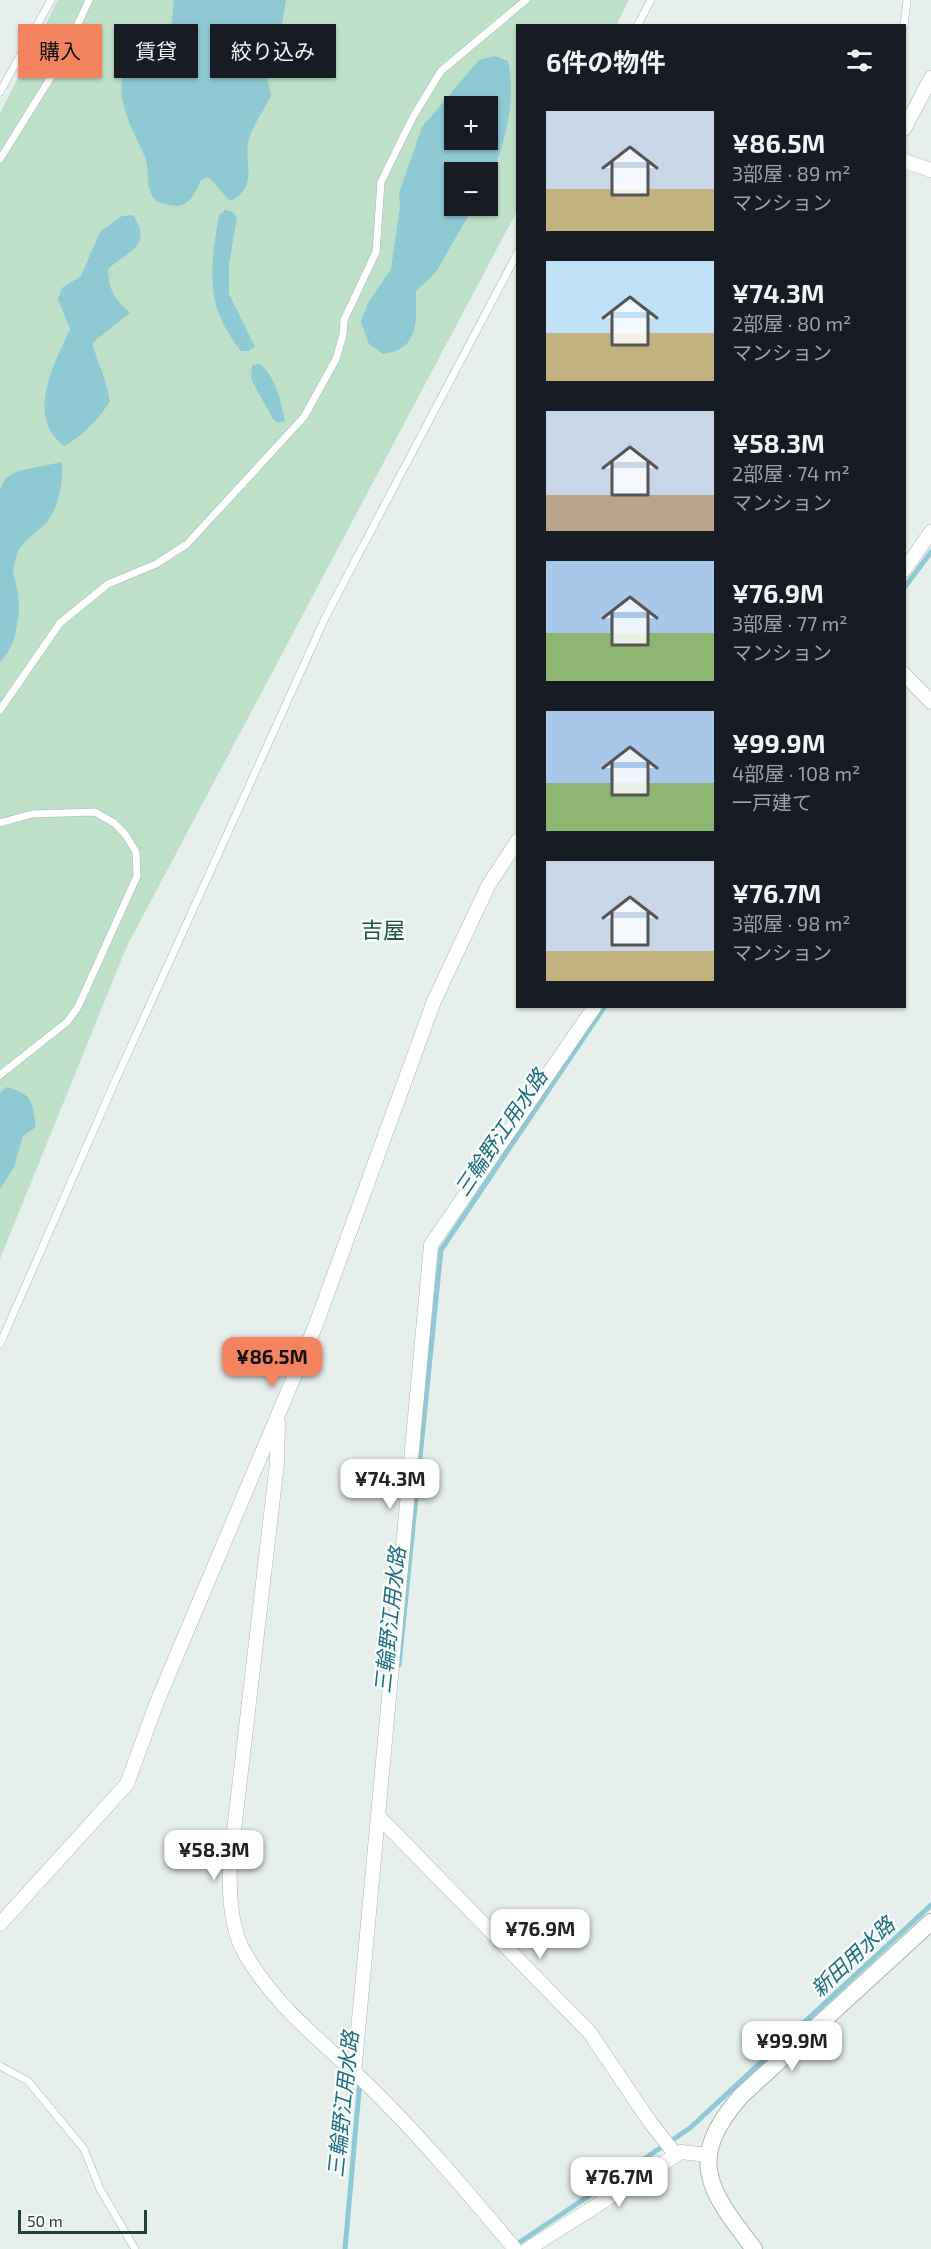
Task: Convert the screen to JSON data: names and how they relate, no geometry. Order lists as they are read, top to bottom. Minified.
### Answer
{"districts":["吉屋"],"water":["三輪野江用水路","新田用水路"],"scale_bar":"50 m","page":{"chip":["購入","賃貸","絞り込み"],"heading":"6件の物件","map_buttons":["+","−"],"list":[{"name":"¥86.5M","note":"3部屋 · 89 m² · マンション"},{"name":"¥74.3M","note":"2部屋 · 80 m² · マンション"},{"name":"¥58.3M","note":"2部屋 · 74 m² · マンション"},{"name":"¥76.9M","note":"3部屋 · 77 m² · マンション"},{"name":"¥99.9M","note":"4部屋 · 108 m² · 一戸建て"},{"name":"¥76.7M","note":"3部屋 · 98 m² · マンション"}],"price":["¥86.5M","¥74.3M","¥58.3M","¥76.9M","¥99.9M","¥76.7M"],"scale":"50 m"}}
